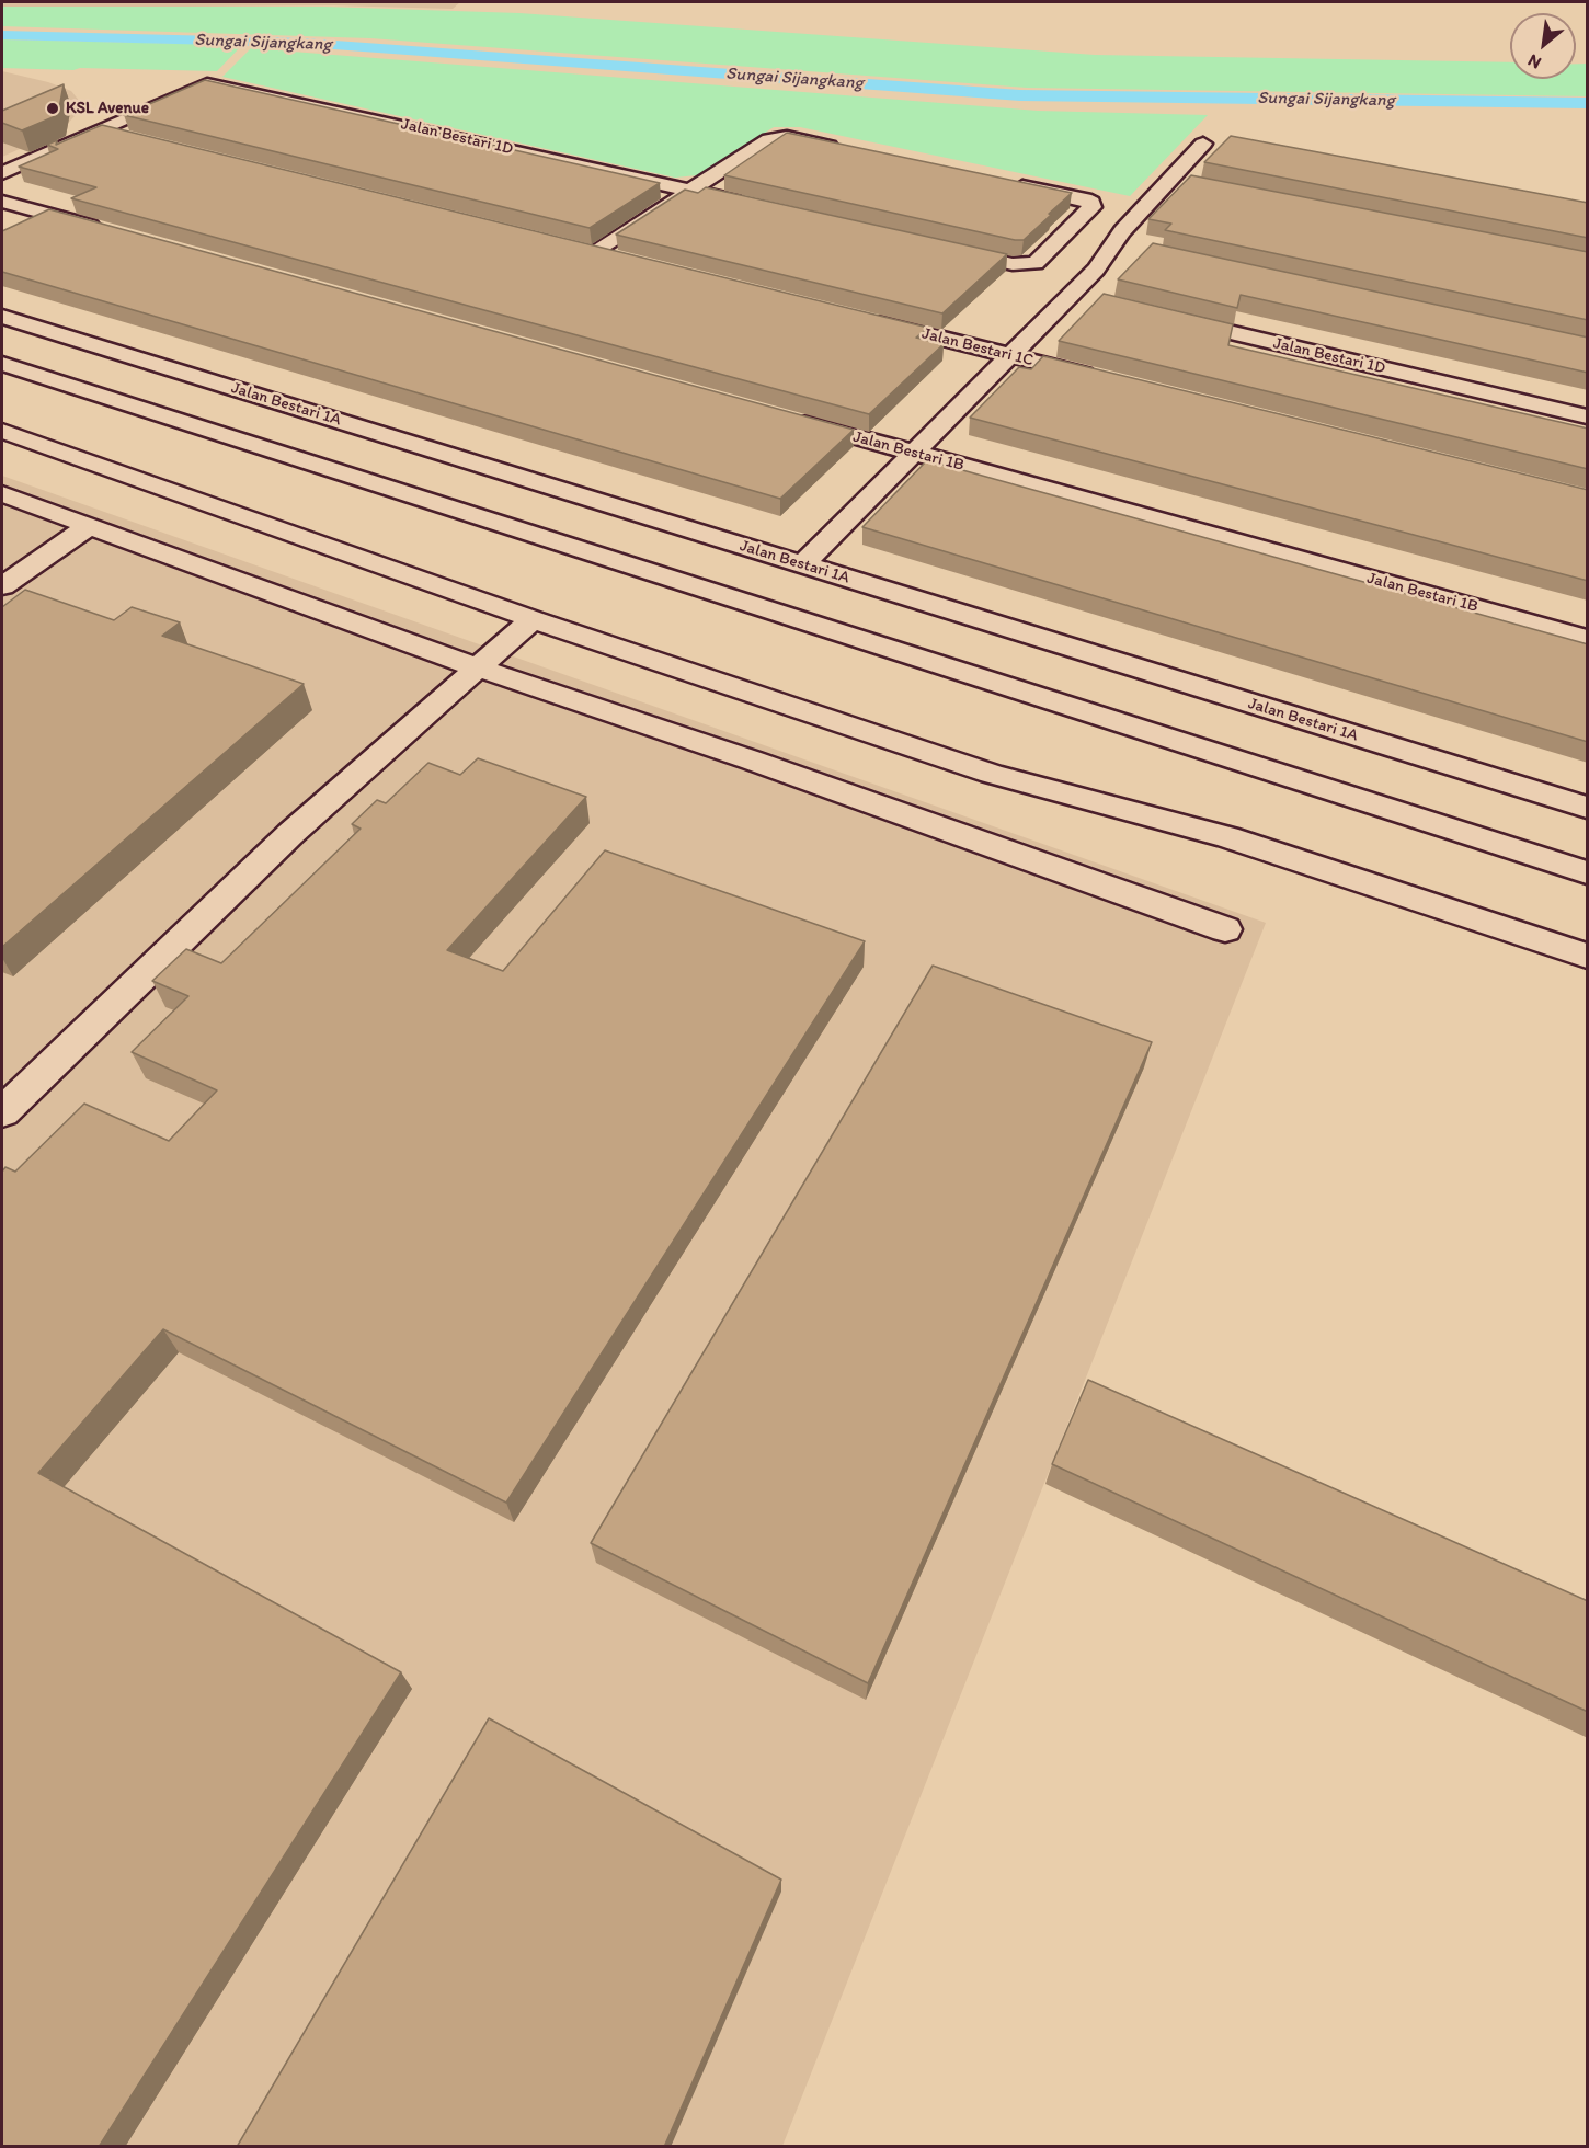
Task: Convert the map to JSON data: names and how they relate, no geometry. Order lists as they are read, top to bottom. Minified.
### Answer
{"streets":{"street":["Jalan Bestari 1D","Jalan Bestari 1C","Jalan Bestari 1A","Jalan Bestari 1B"]},"water":["Sungai Sijangkang"],"places":["KSL Avenue"],"north":"bottom left"}
